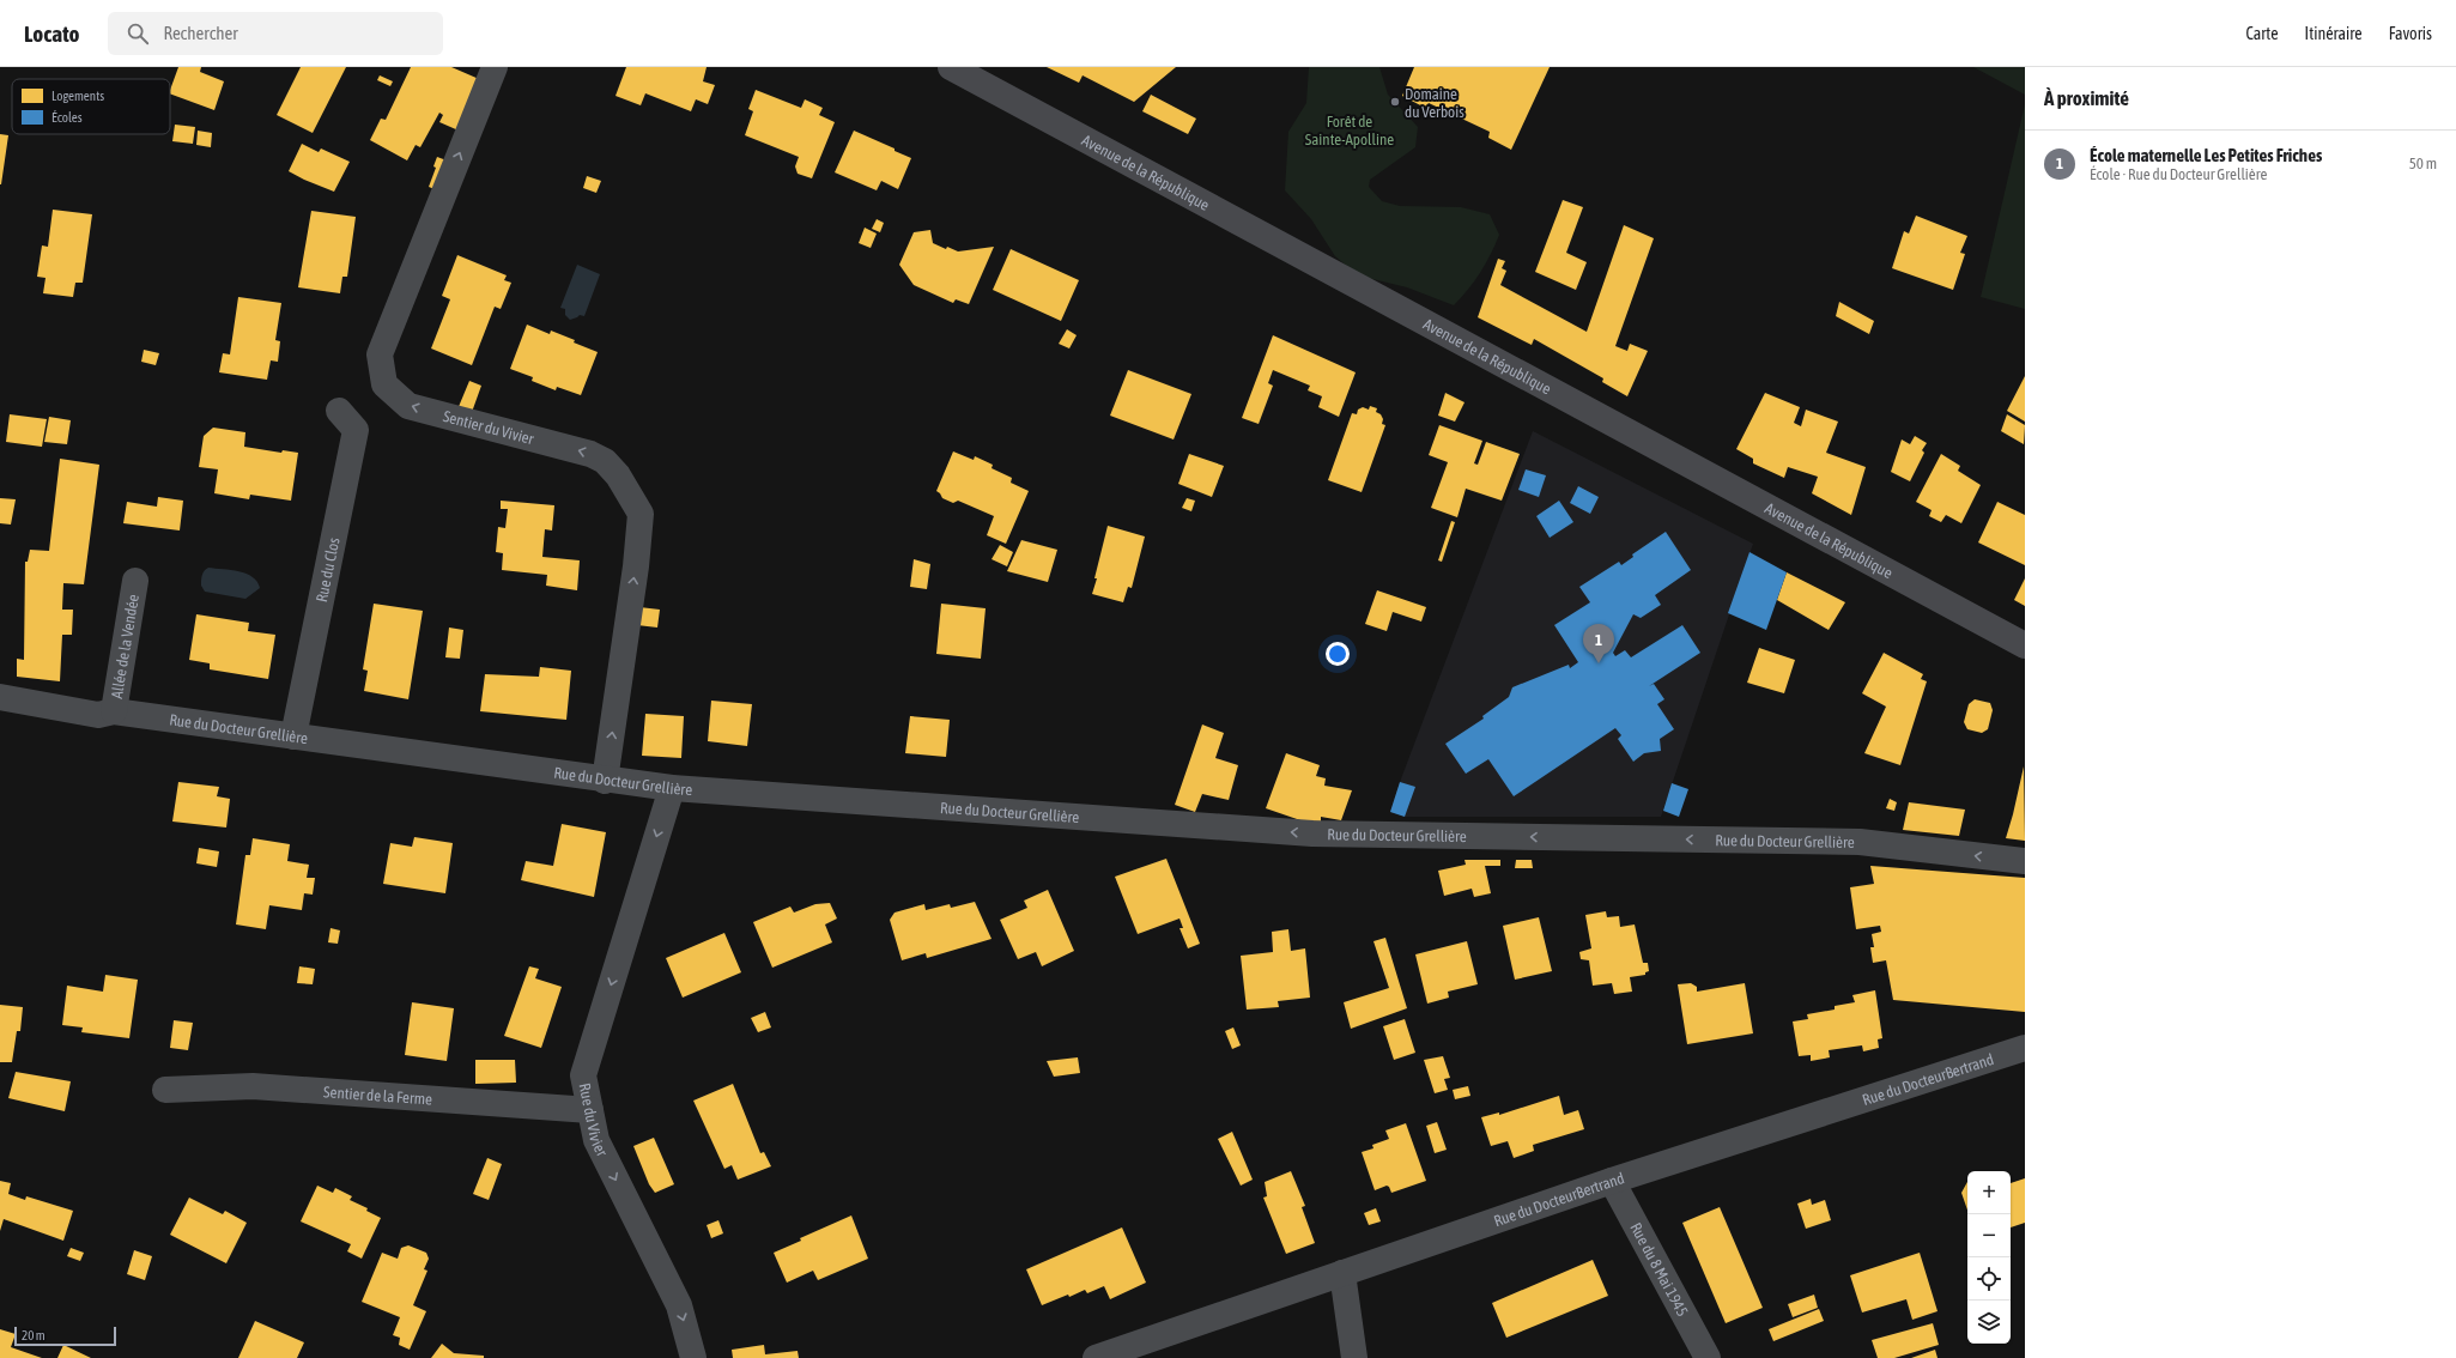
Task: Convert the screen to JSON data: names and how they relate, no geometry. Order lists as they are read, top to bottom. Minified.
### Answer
{"streets":{"main road":["Avenue de la République"],"street":["Sentier du Vivier","Rue du Clos","Allée de la Vendée","Rue du Docteur Grellière","Rue du DocteurBertrand","Sentier de la Ferme","Rue du Vivier","Rue du 8 Mai 1945"]},"crossings":[["Sentier du Vivier","Rue du Docteur Grellière"],["Rue du Clos","Rue du Docteur Grellière"],["Allée de la Vendée","Rue du Docteur Grellière"],["Rue du Docteur Grellière","Rue du Vivier"],["Rue du DocteurBertrand","Rue du 8 Mai 1945"],["Sentier de la Ferme","Rue du Vivier"]],"one_way":["Rue du Docteur Grellière","Rue du Vivier"],"parks":["Forêt de Sainte-Apolline"],"places":["Domaine du Verbois"],"legend":["Logements","Écoles"],"scale_bar":"20 m","page":{"header":"Locato","search":"Rechercher","nav":["Carte","Itinéraire","Favoris"],"heading":"À proximité","list":[{"mark":"1","name":"École maternelle Les Petites Friches","note":"École · Rue du Docteur Grellière","value":"50 m"}],"pins":"1","map_buttons":["+","−"],"scale":"20 m"}}
